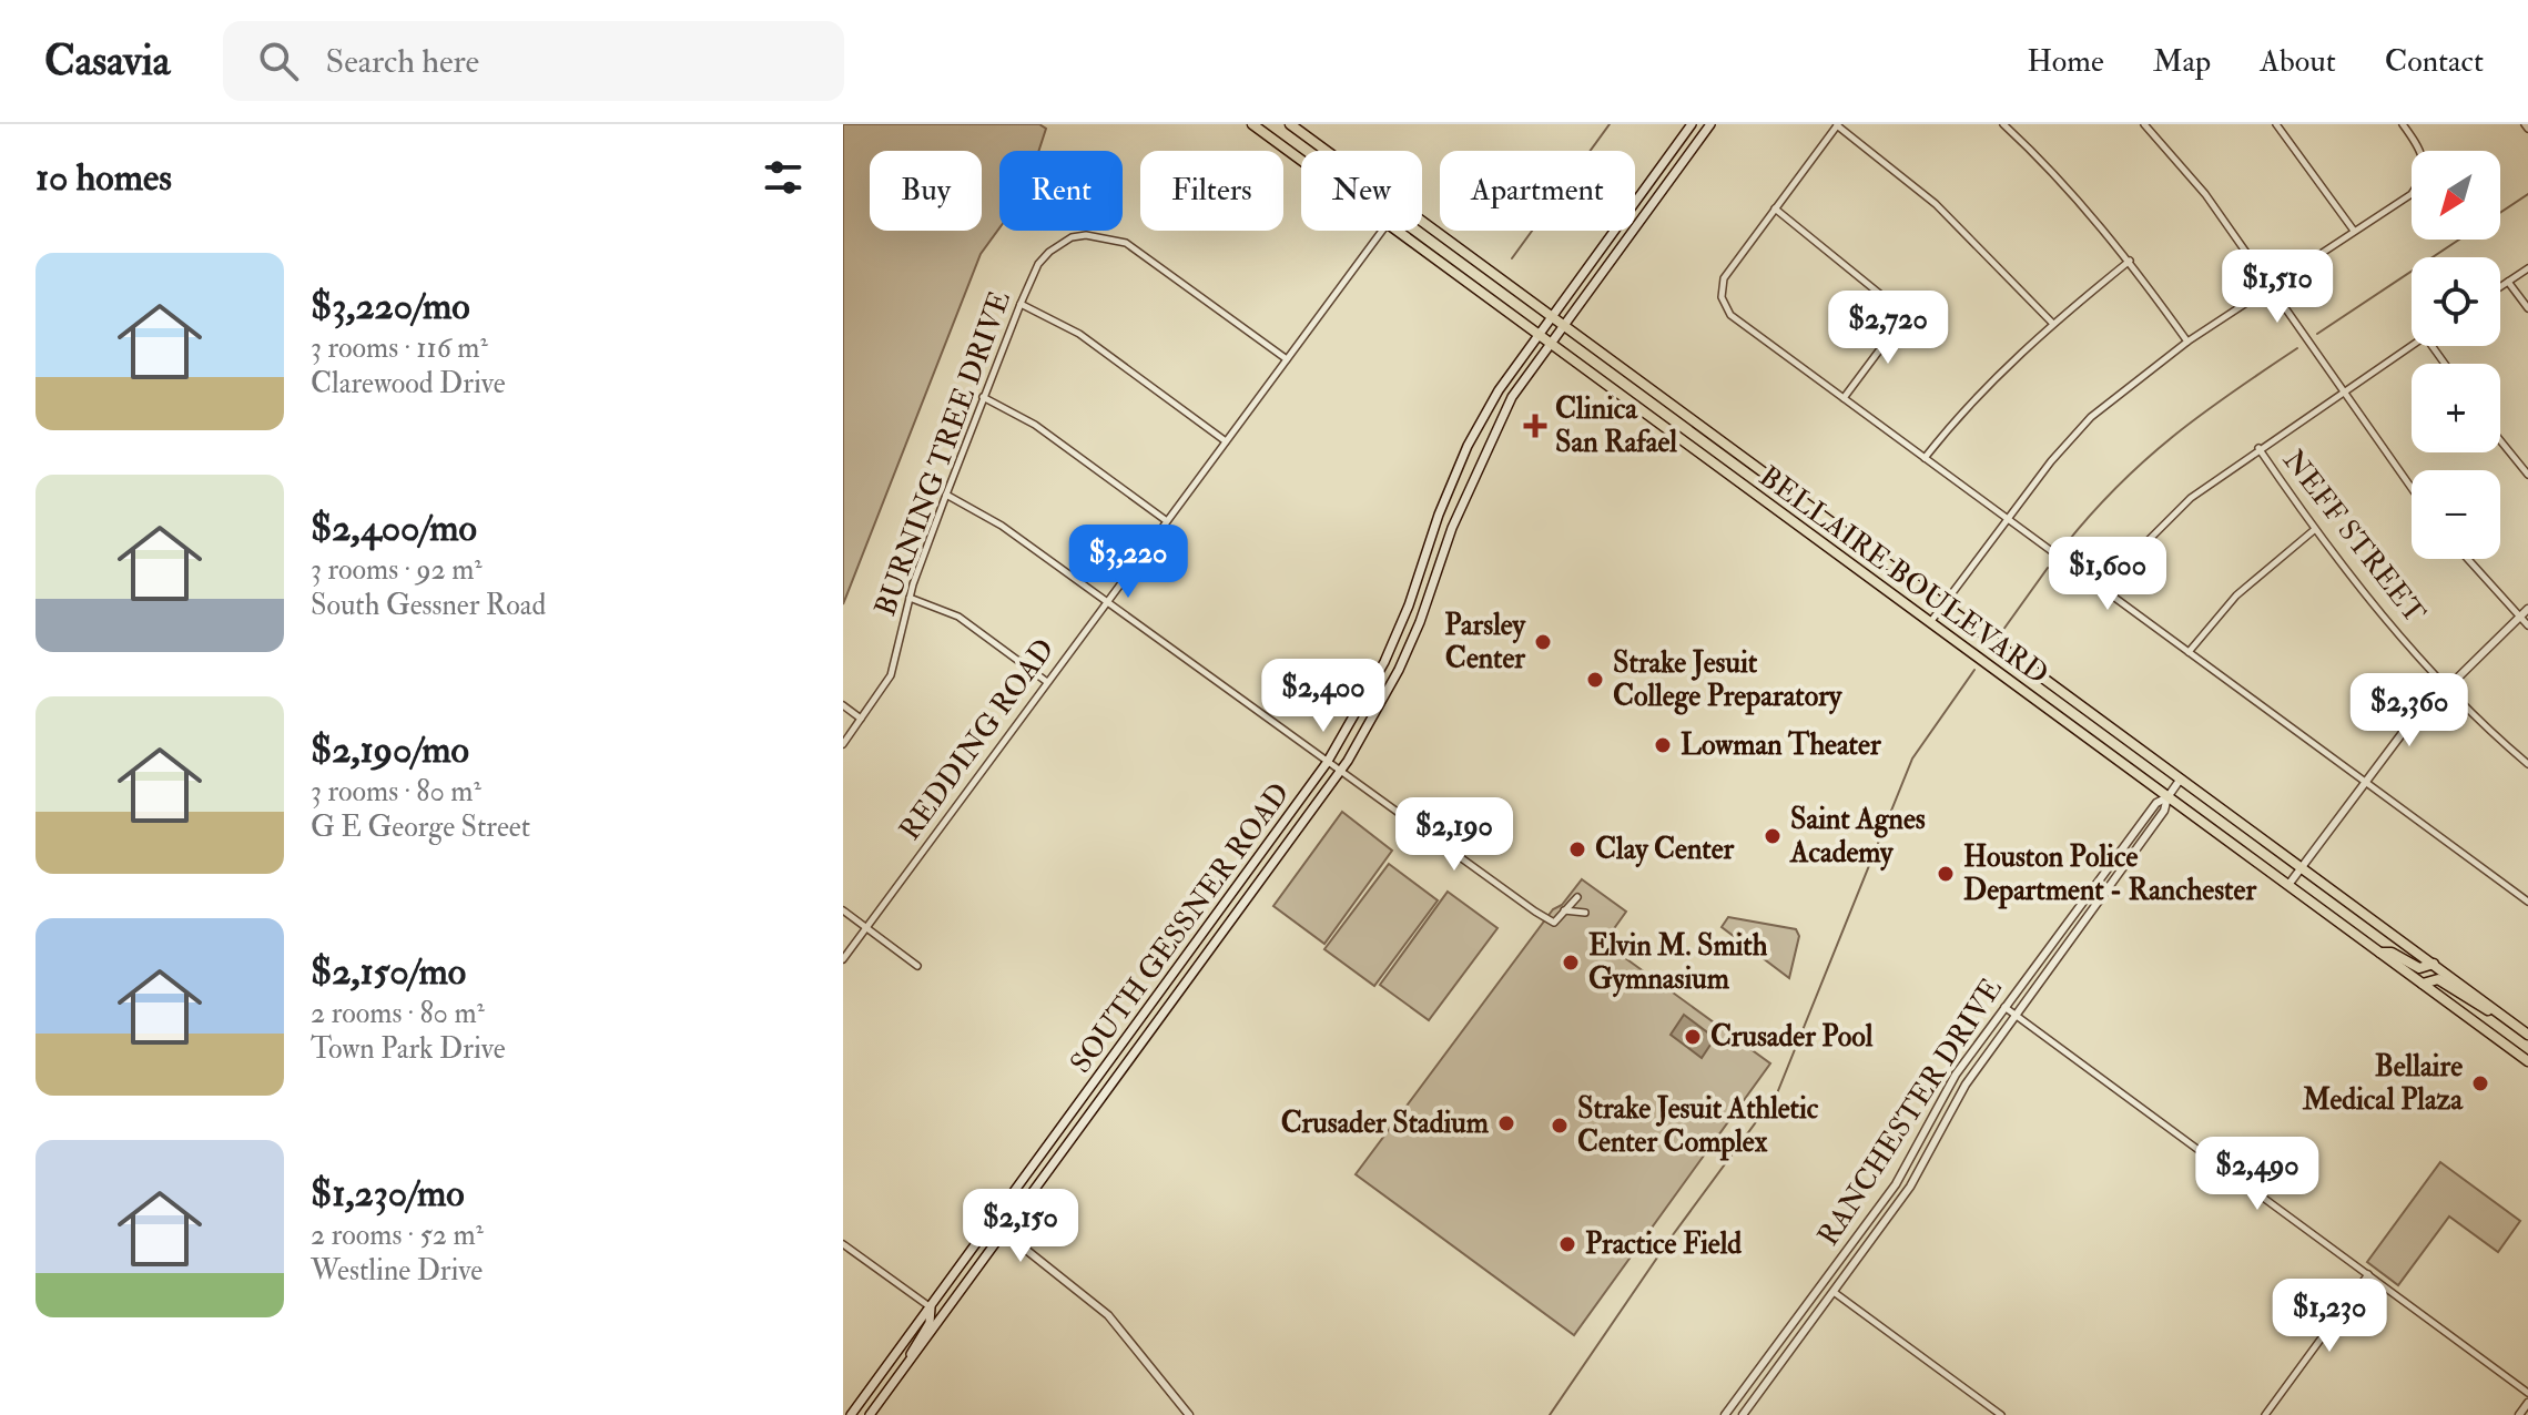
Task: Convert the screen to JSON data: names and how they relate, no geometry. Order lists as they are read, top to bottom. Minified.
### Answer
{"streets":{"main road":["BELLAIRE BOULEVARD","SOUTH GESSNER ROAD"],"street":["BURNING TREE DRIVE","NEFF STREET","REDDING ROAD","RANCHESTER DRIVE"]},"crossings":[["BURNING TREE DRIVE","REDDING ROAD"],["BELLAIRE BOULEVARD","SOUTH GESSNER ROAD"],["BELLAIRE BOULEVARD","RANCHESTER DRIVE"]],"places":{"health":["Clinica San Rafael"],"other":["Parsley Center","Strake Jesuit College Preparatory","Lowman Theater","Saint Agnes Academy","Clay Center","Houston Police Department - Ranchester","Elvin M. Smith Gymnasium","Crusader Pool","Bellaire Medical Plaza","Crusader Stadium","Strake Jesuit Athletic Center Complex","Practice Field"]},"north":"bottom left","page":{"header":"Casavia","search":"Search here","nav":["Home","Map","About","Contact"],"heading":"10 homes","map_buttons":["+","−"],"chip":["Buy","Rent","Filters","New","Apartment"],"list":[{"name":"$3,220/mo","note":"3 rooms · 116 m² · Clarewood Drive"},{"name":"$2,400/mo","note":"3 rooms · 92 m² · South Gessner Road"},{"name":"$2,190/mo","note":"3 rooms · 80 m² · G E George Street"},{"name":"$2,150/mo","note":"2 rooms · 80 m² · Town Park Drive"},{"name":"$1,230/mo","note":"2 rooms · 52 m² · Westline Drive"}],"price":["$1,510","$2,720","$3,220","$1,600","$2,400","$2,360","$2,190","$2,490","$2,150","$1,230"]}}
